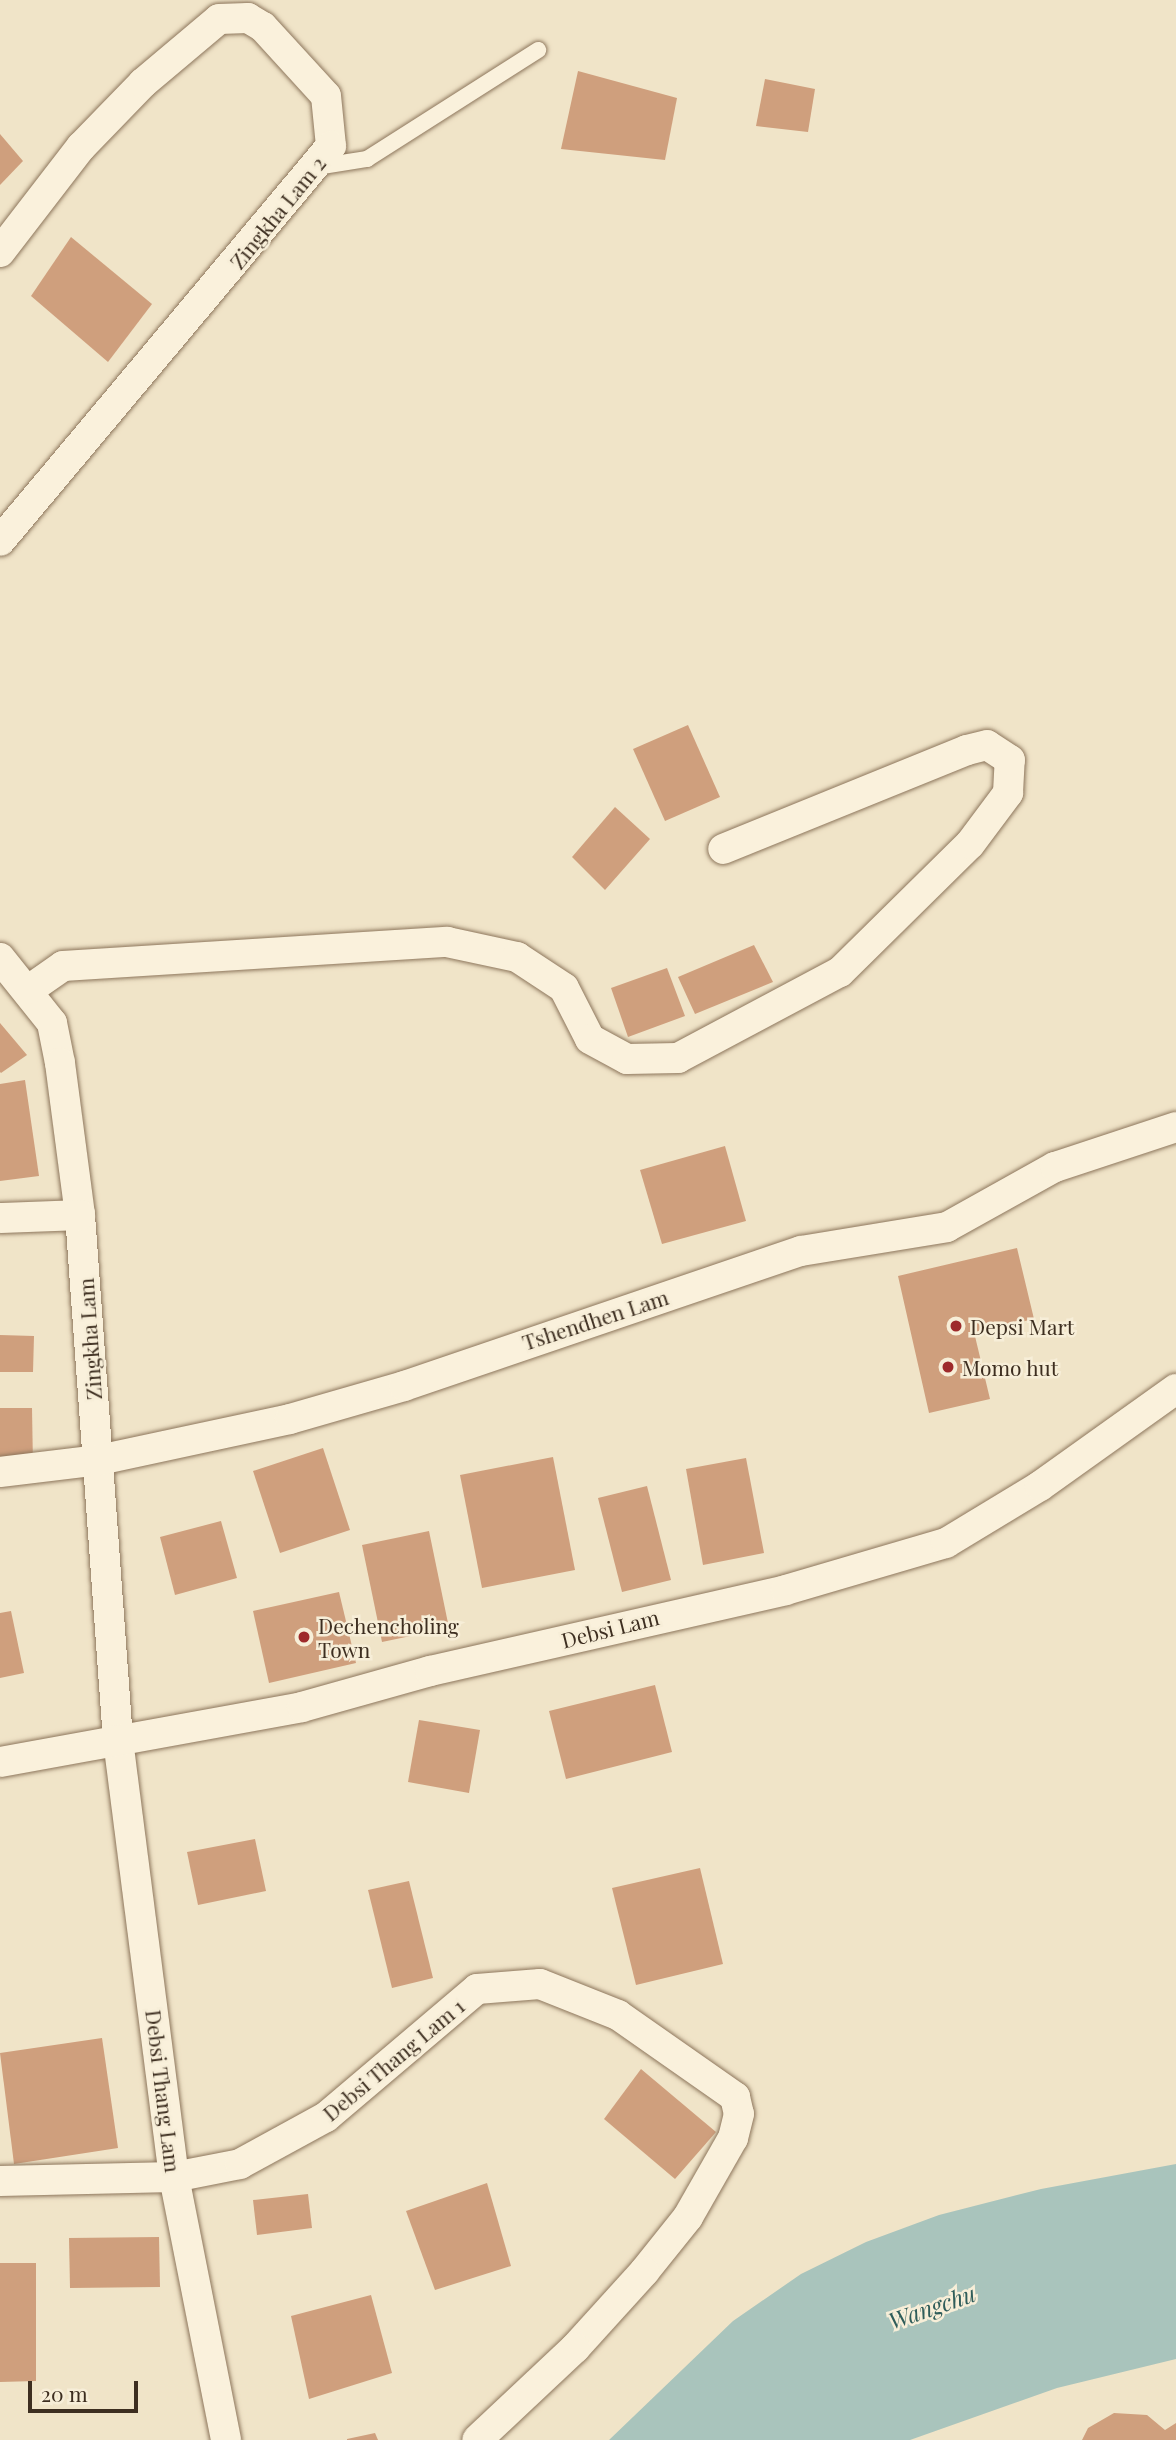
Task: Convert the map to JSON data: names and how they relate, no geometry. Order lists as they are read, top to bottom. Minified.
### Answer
{"streets":{"street":["Zingkha Lam 2","Tshendhen Lam","Zingkha Lam","Debsi Lam","Debsi Thang Lam 1","Debsi Thang Lam"]},"crossings":[["Tshendhen Lam","Zingkha Lam"],["Zingkha Lam","Debsi Lam"],["Zingkha Lam","Debsi Thang Lam"],["Debsi Lam","Debsi Thang Lam"],["Debsi Thang Lam 1","Debsi Thang Lam"]],"water":["Wangchu"],"places":["Depsi Mart","Momo hut","Dechencholing Town"],"scale_bar":"20 m"}
